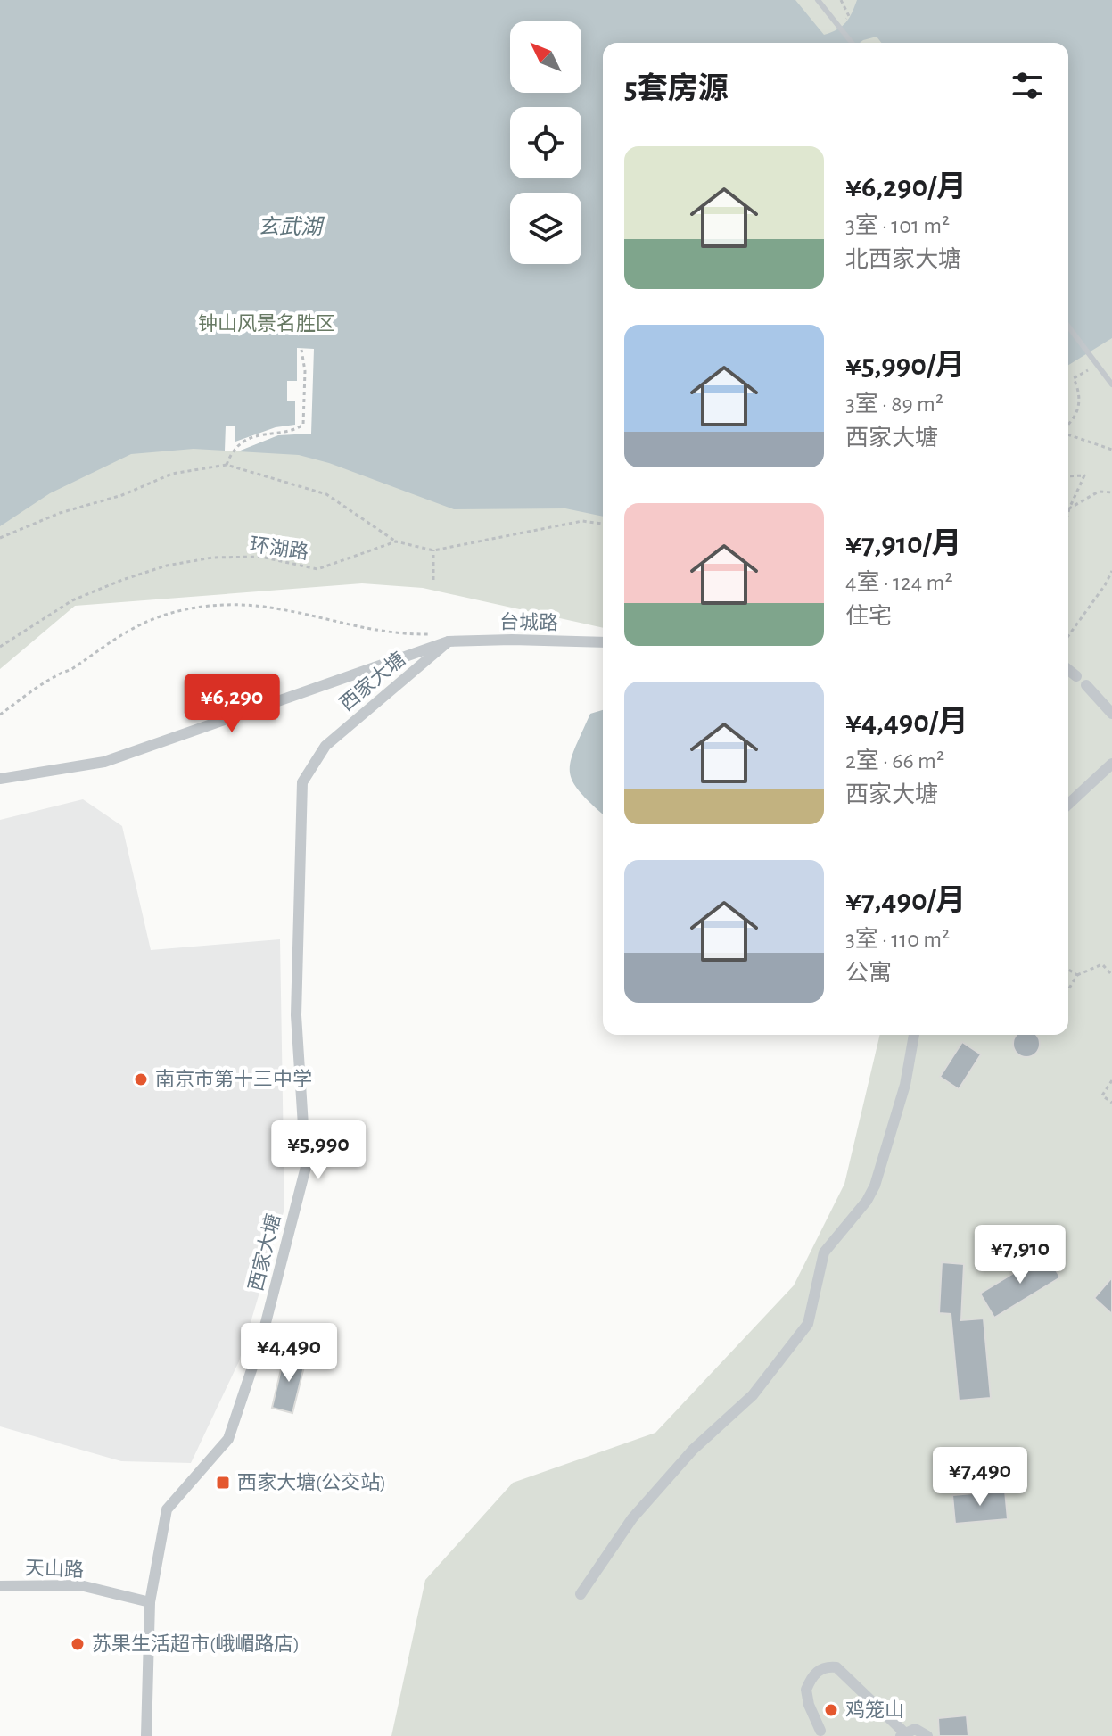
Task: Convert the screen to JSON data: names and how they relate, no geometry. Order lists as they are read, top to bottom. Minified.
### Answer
{"streets":{"street":["台城路","西家大塘","天山路"],"path":["环湖路"]},"crossings":[["台城路","西家大塘"],["西家大塘","天山路"]],"water":["玄武湖"],"parks":["钟山风景名胜区"],"places":{"other":["南京市第十三中学","苏果生活超市(峨嵋路店)","鸡笼山"],"transit":["西家大塘(公交站)"]},"north":"top left","page":{"heading":"5套房源","list":[{"name":"¥6,290/月","note":"3室 · 101 m² · 北西家大塘"},{"name":"¥5,990/月","note":"3室 · 89 m² · 西家大塘"},{"name":"¥7,910/月","note":"4室 · 124 m² · 住宅"},{"name":"¥4,490/月","note":"2室 · 66 m² · 西家大塘"},{"name":"¥7,490/月","note":"3室 · 110 m² · 公寓"}],"price":["¥6,290","¥5,990","¥7,910","¥4,490","¥7,490"]}}
